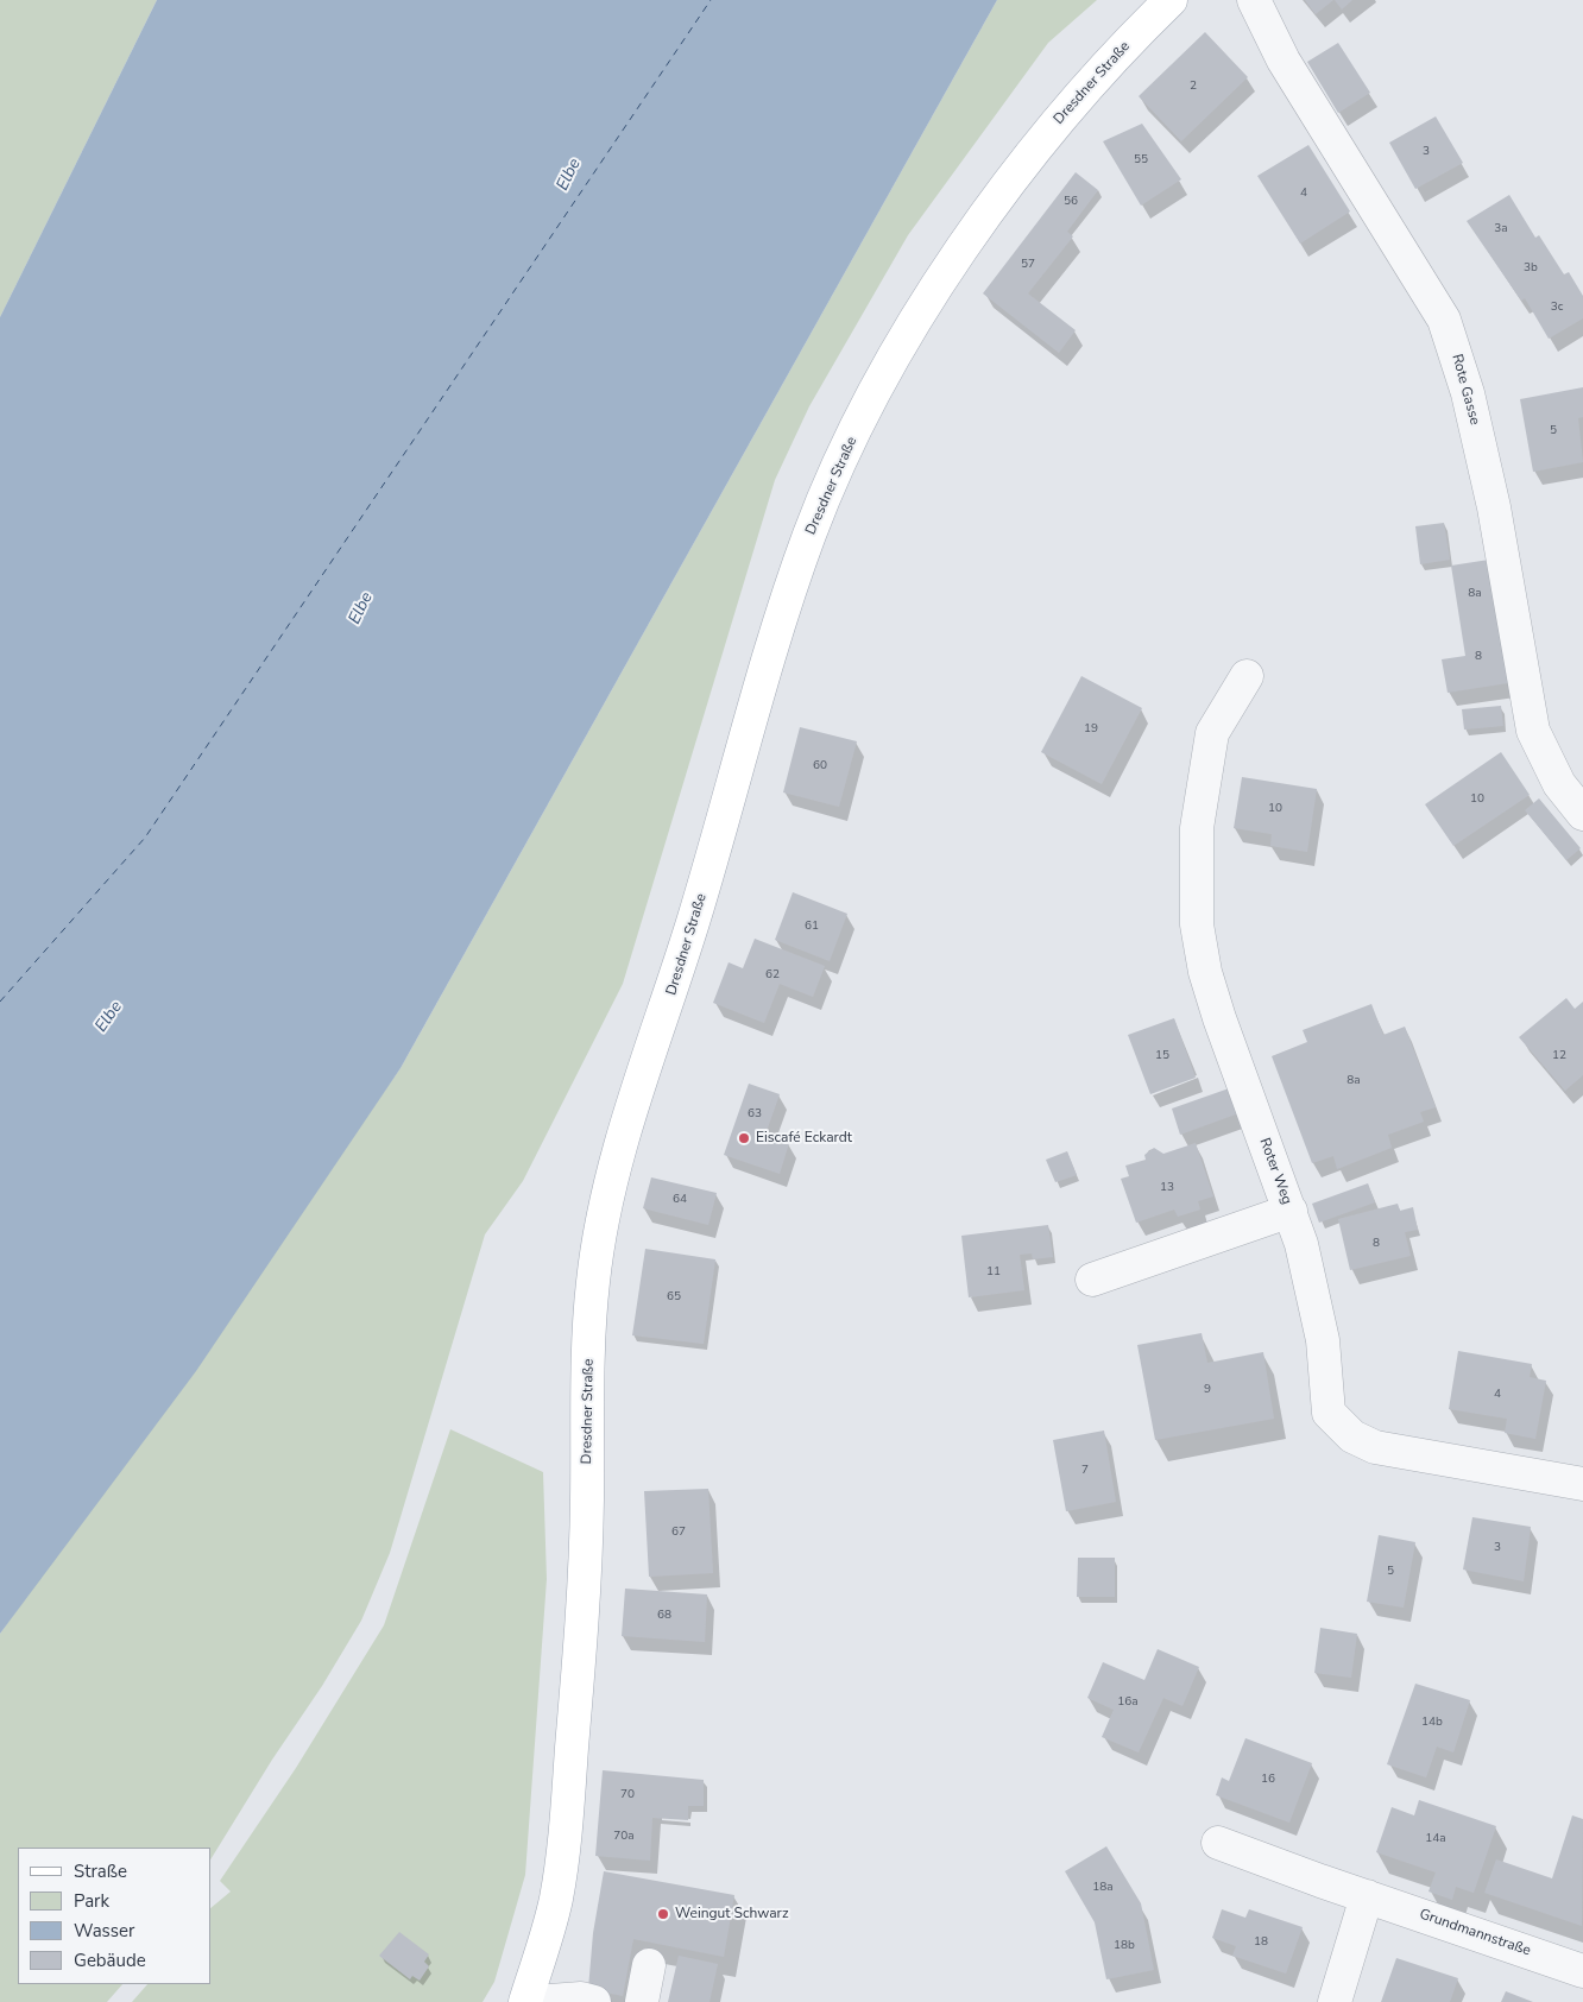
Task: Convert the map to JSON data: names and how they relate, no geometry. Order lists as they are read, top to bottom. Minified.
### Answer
{"streets":{"main road":["Dresdner Straße"],"street":["Rote Gasse","Roter Weg","Grundmannstraße"]},"water":["Elbe"],"places":["Eiscafé Eckardt","Weingut Schwarz"],"house_numbers":["2","3","55","4","56","3a","57","3b","3c","5","8a","8","19","60","10","10","61","62","15","12","8a","63","13","64","8","11","65","9","4","7","67","3","5","68","16a","14b","16","70","70a","14a","18a","18","18b"],"legend":["Straße","Park","Wasser","Gebäude"]}
